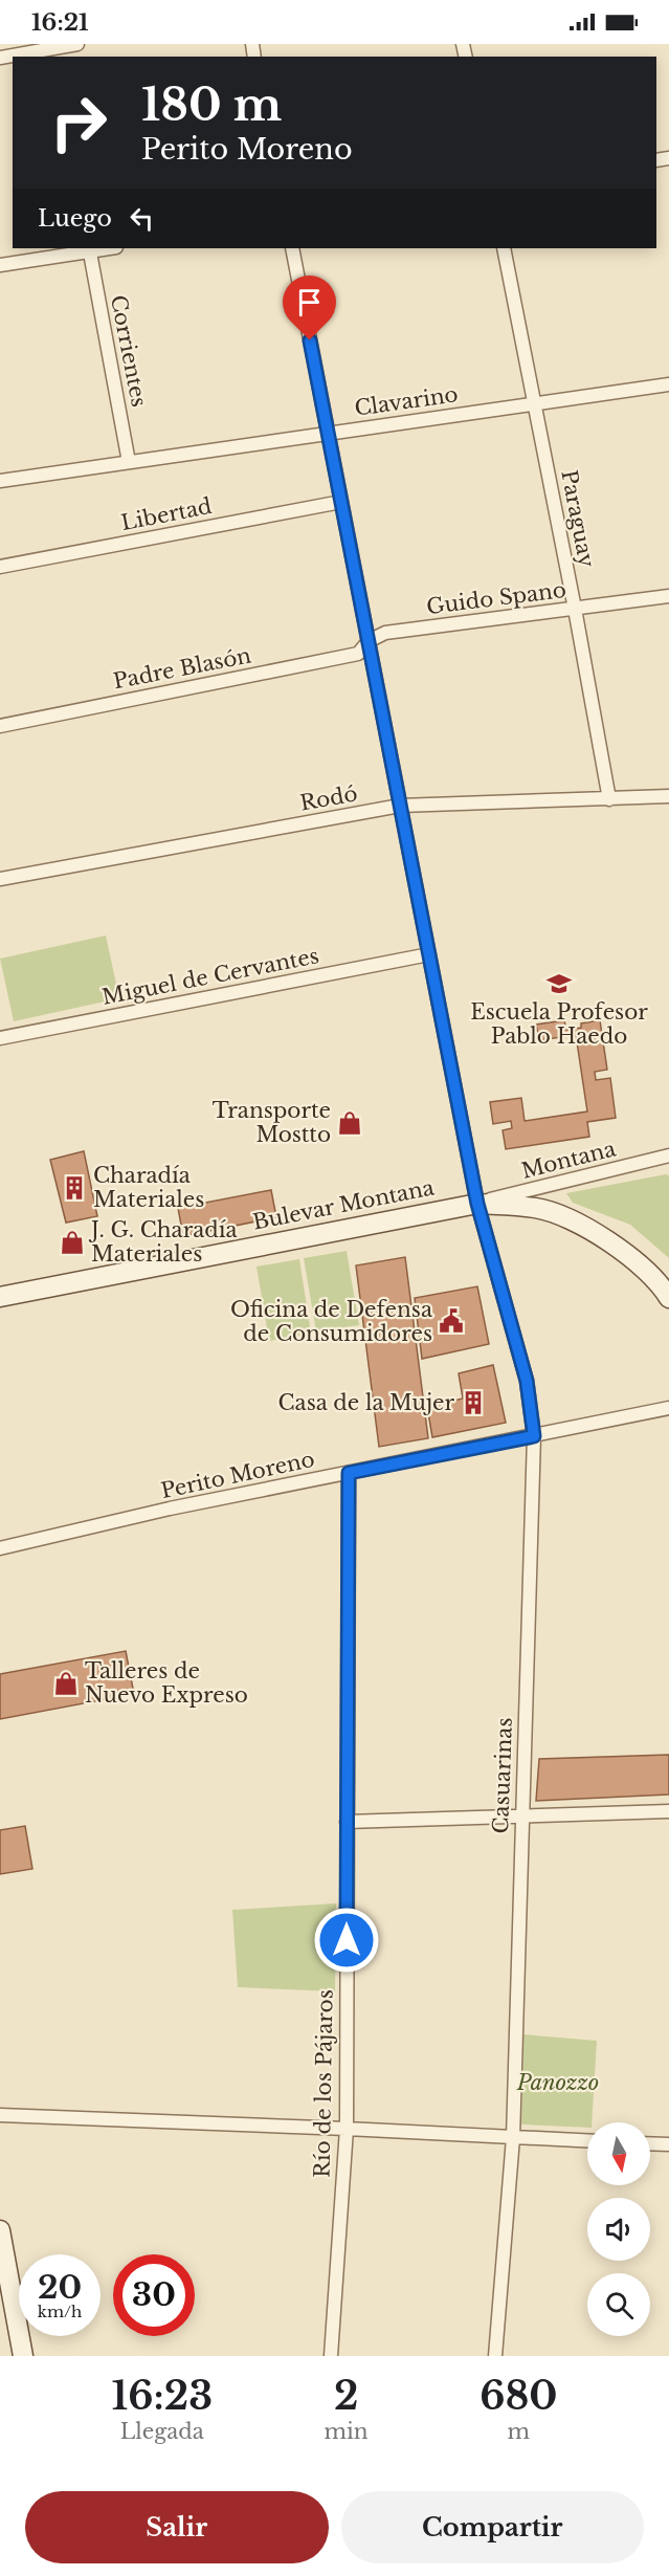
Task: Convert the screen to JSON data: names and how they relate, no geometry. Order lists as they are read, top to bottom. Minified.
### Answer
{"streets":{"main road":["Bulevar Montana"],"street":["Corrientes","Clavarino","Libertad","Paraguay","Guido Spano","Padre Blasón","Rodó","Miguel de Cervantes","Montana","Perito Moreno","Casuarinas","Río de los Pájaros"]},"crossings":[["Corrientes","Clavarino"],["Clavarino","Paraguay"],["Clavarino","Casuarinas"],["Libertad","Casuarinas"],["Paraguay","Guido Spano"],["Paraguay","Rodó"],["Guido Spano","Padre Blasón"],["Guido Spano","Casuarinas"],["Padre Blasón","Casuarinas"],["Rodó","Casuarinas"],["Miguel de Cervantes","Casuarinas"],["Montana","Bulevar Montana"],["Montana","Casuarinas"],["Bulevar Montana","Casuarinas"],["Perito Moreno","Casuarinas"],["Perito Moreno","Río de los Pájaros"]],"parks":["Panozzo"],"places":{"school or university":["Escuela Profesor Pablo Haedo"],"shop":["Transporte Mostto","J. G. Charadía Materiales","Talleres de Nuevo Expreso"],"building":["Charadía Materiales","Casa de la Mujer"],"public building":["Oficina de Defensa de Consumidores"]},"north":"bottom","page":{"status":"16:21","turn":["180 m","Perito Moreno"],"then":"Luego","speed":"20 km/h","limit":"30","eta":["16:23","Llegada","2","min","680","m"],"buttons":["Salir","Compartir"]}}
